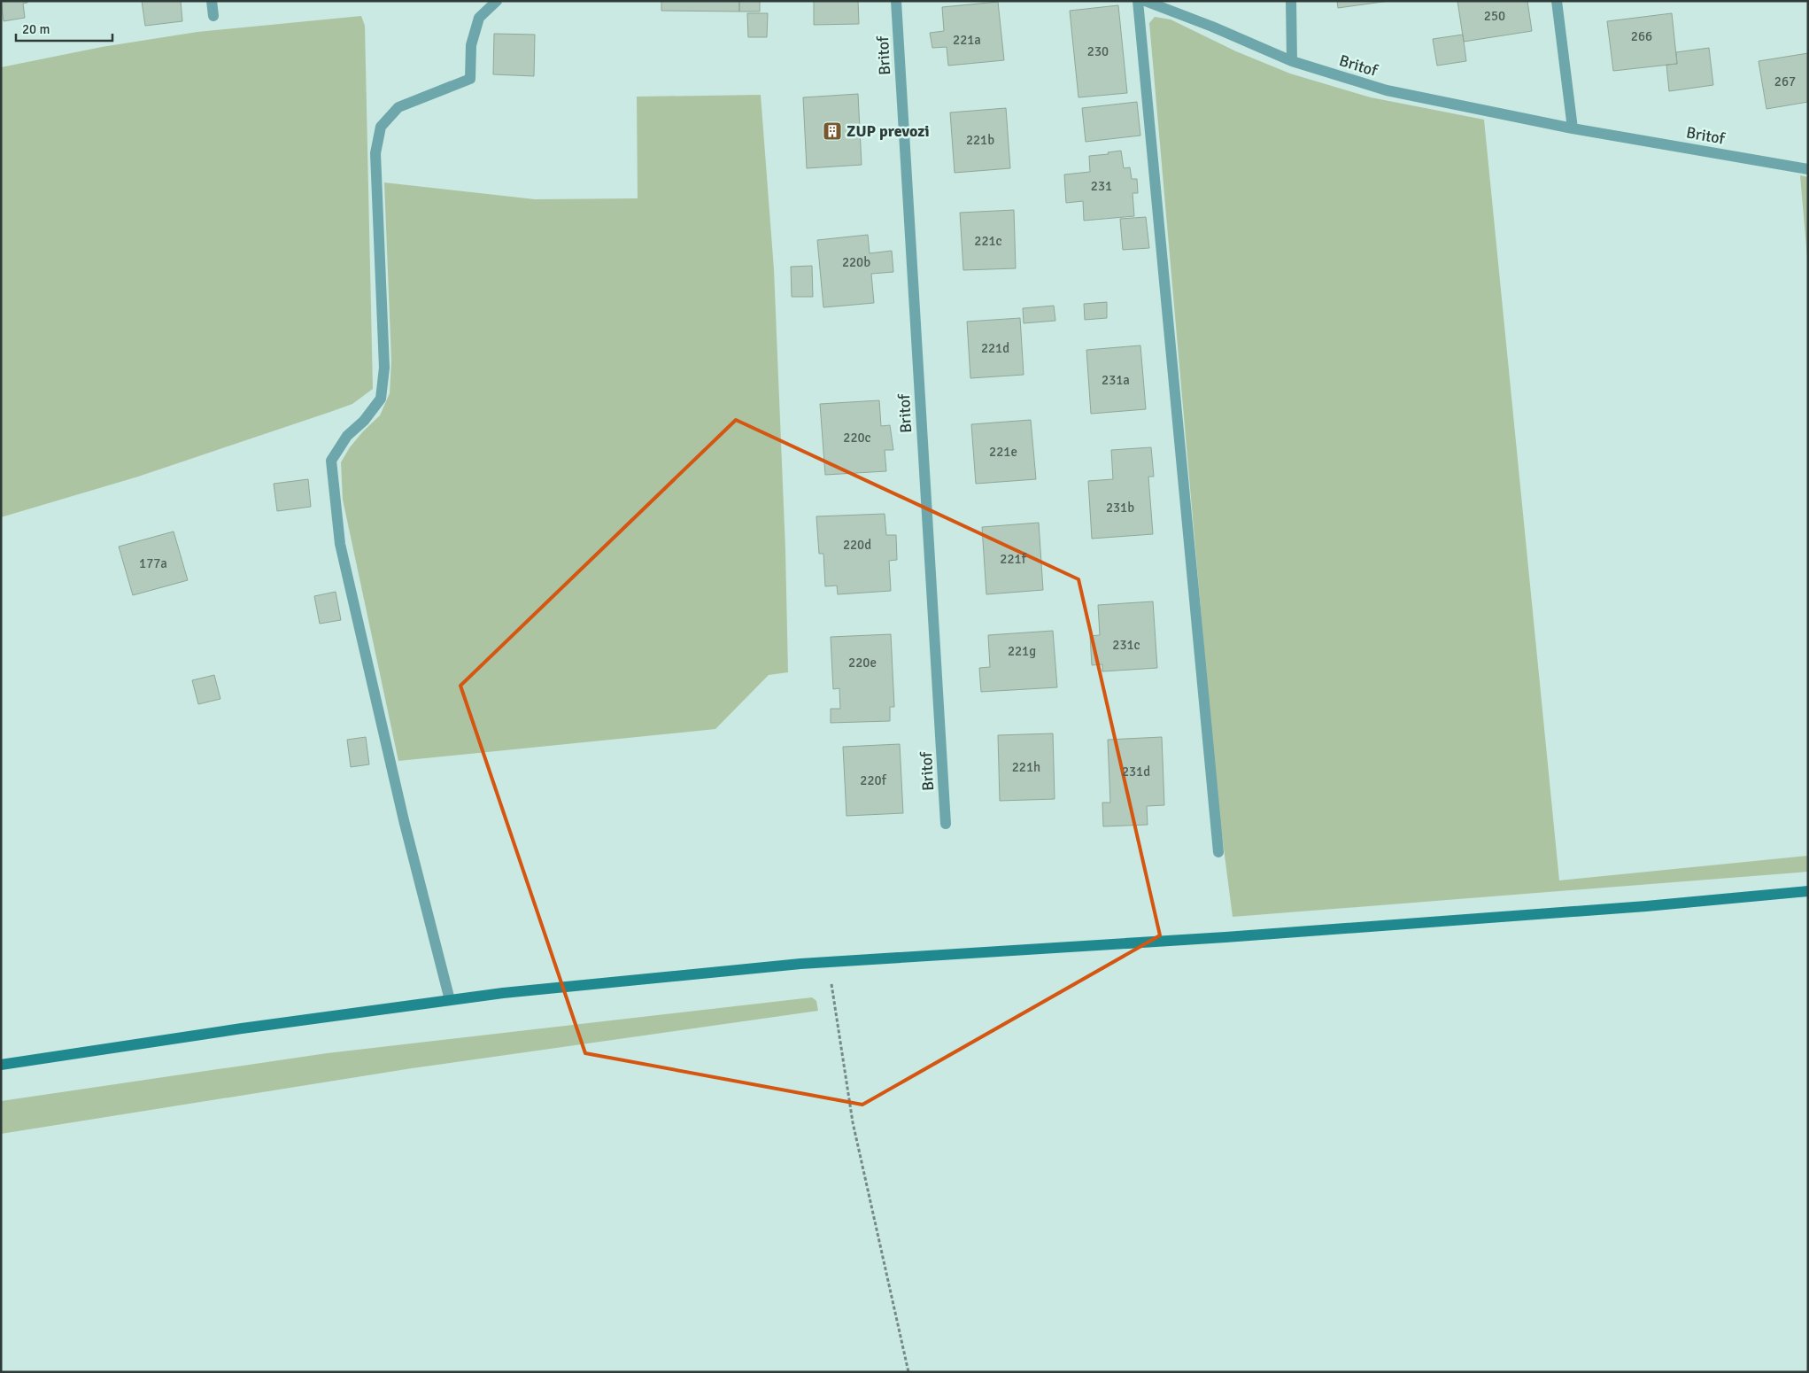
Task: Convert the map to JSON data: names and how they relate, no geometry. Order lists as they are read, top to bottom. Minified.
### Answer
{"streets":{"street":["Britof"]},"places":{"building":["ZUP prevozi"]},"house_numbers":["250","266","221a","230","267","221b","231","221c","220b","221d","231a","220c","221e","231b","220d","221f","177a","231c","221g","220e","221h","231d","220f"],"scale_bar":"20 m"}
